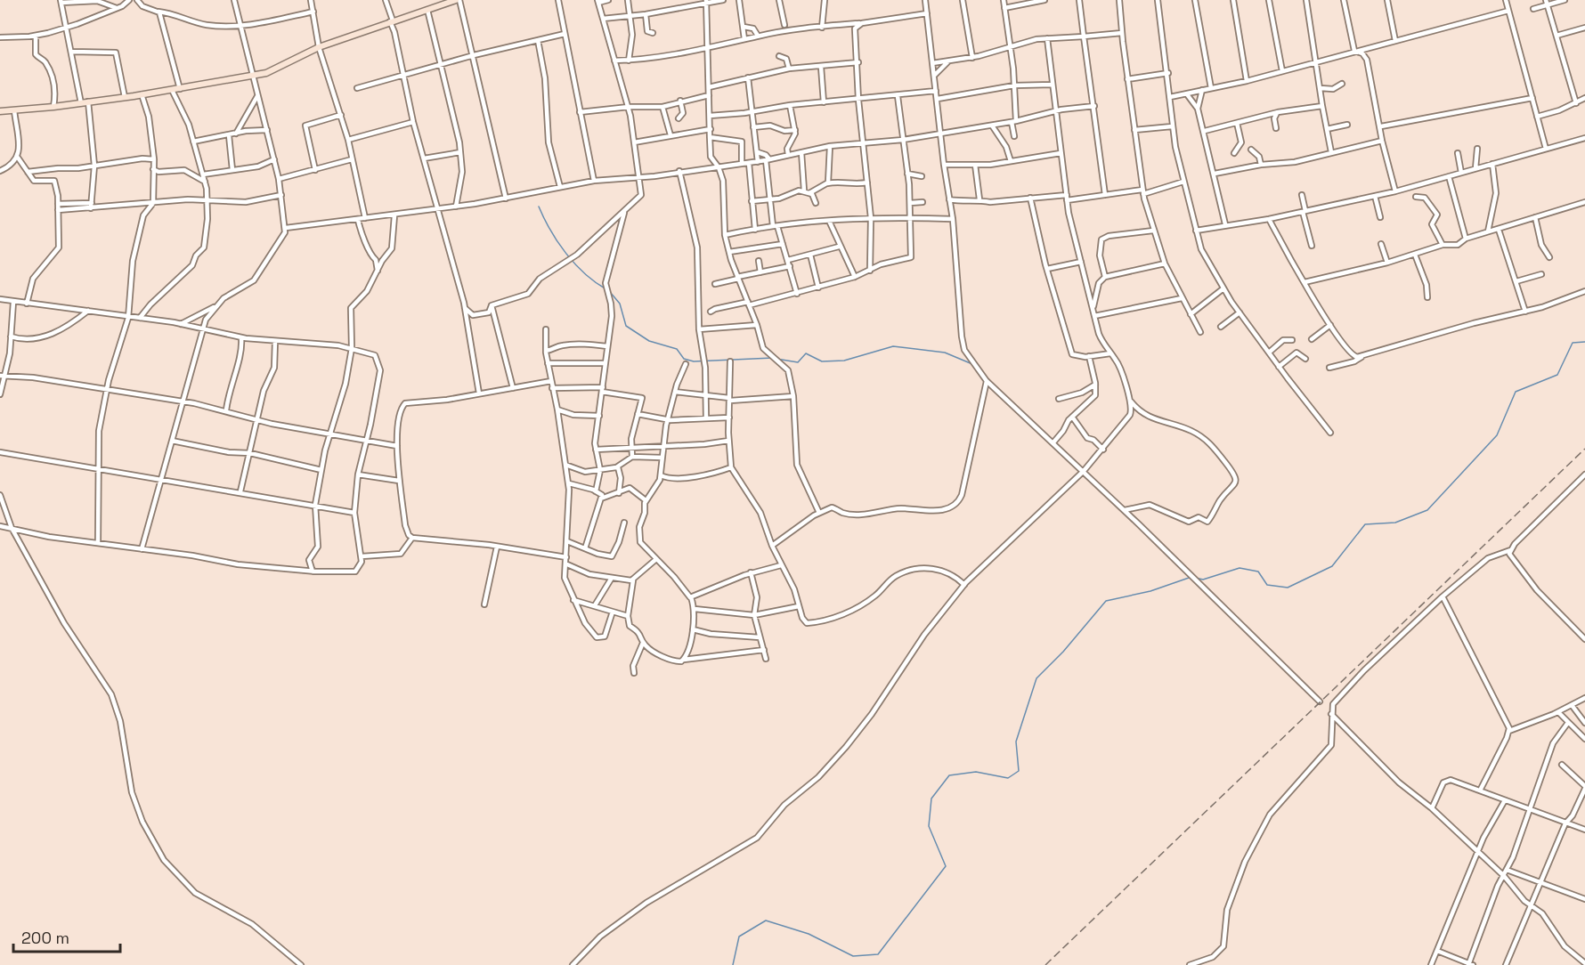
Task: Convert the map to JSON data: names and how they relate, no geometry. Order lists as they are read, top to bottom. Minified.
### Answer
{"scale_bar":"200 m"}
